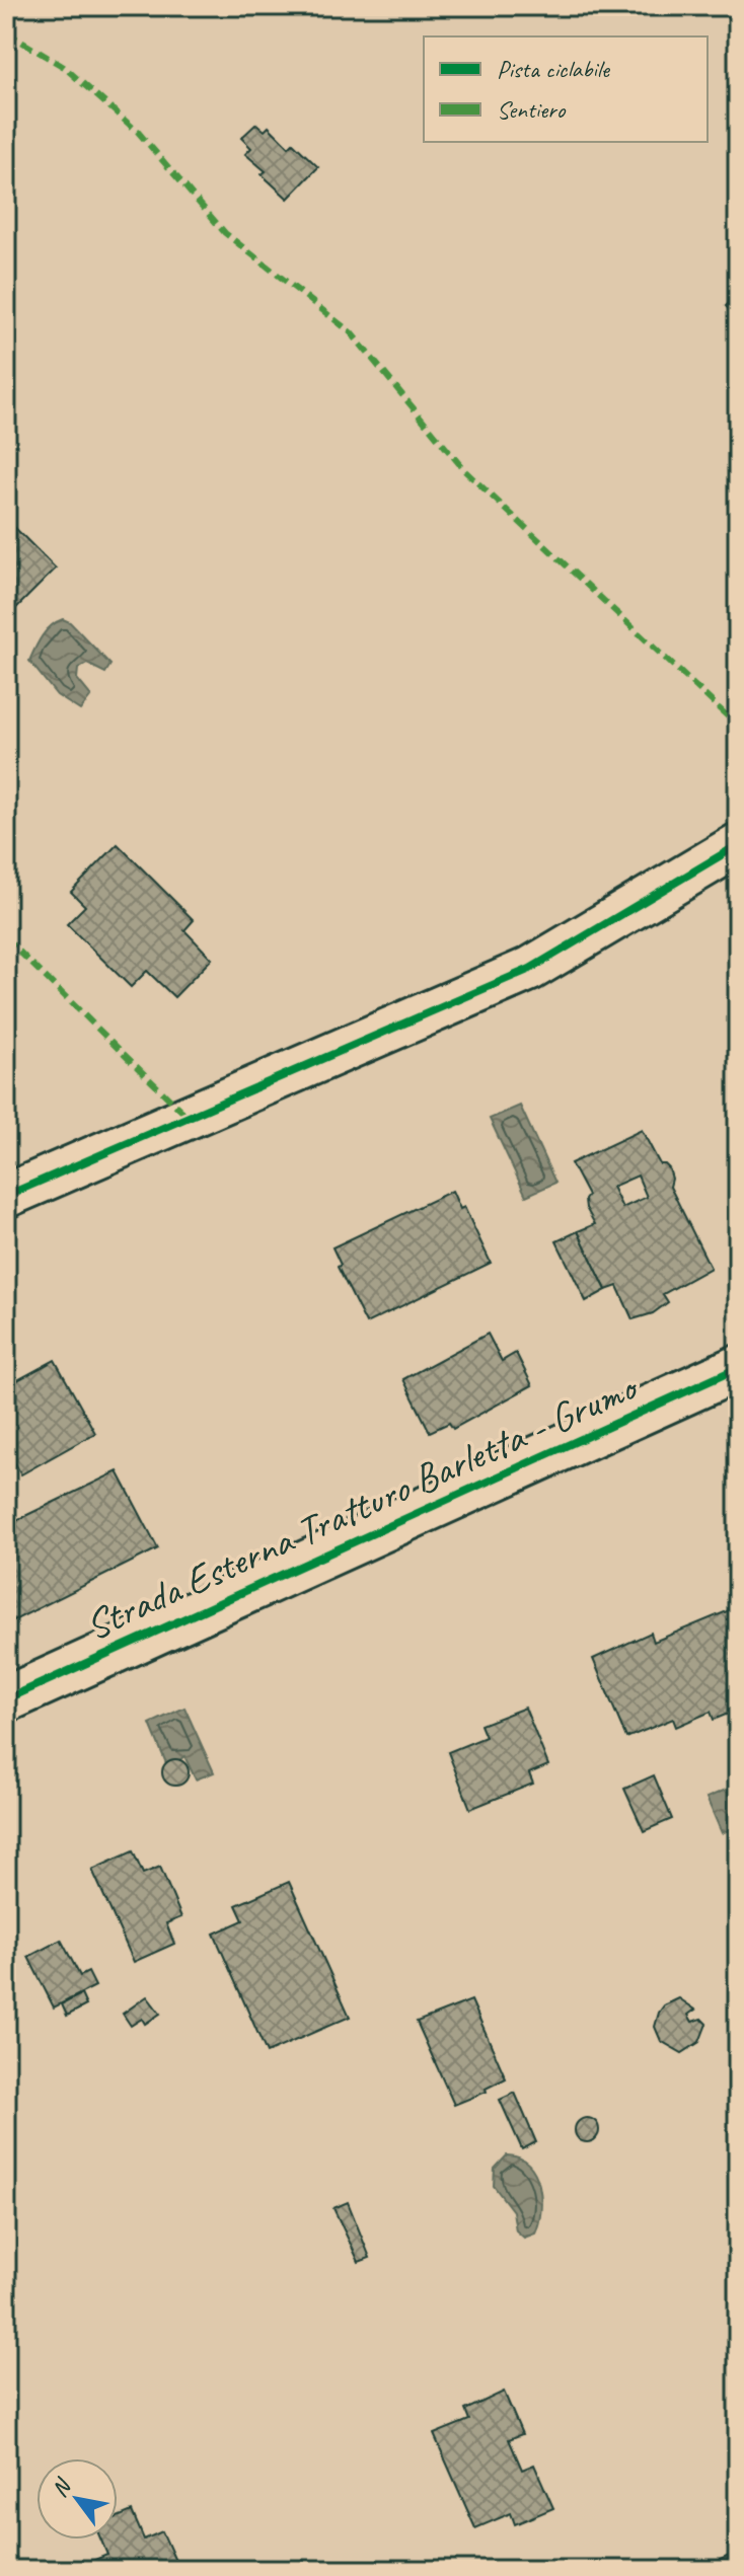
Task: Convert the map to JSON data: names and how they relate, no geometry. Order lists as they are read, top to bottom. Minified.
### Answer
{"streets":{"street":["Strada Esterna Tratturo Barletta - Grumo"]},"legend":["Pista ciclabile","Sentiero"],"north":"top left"}
